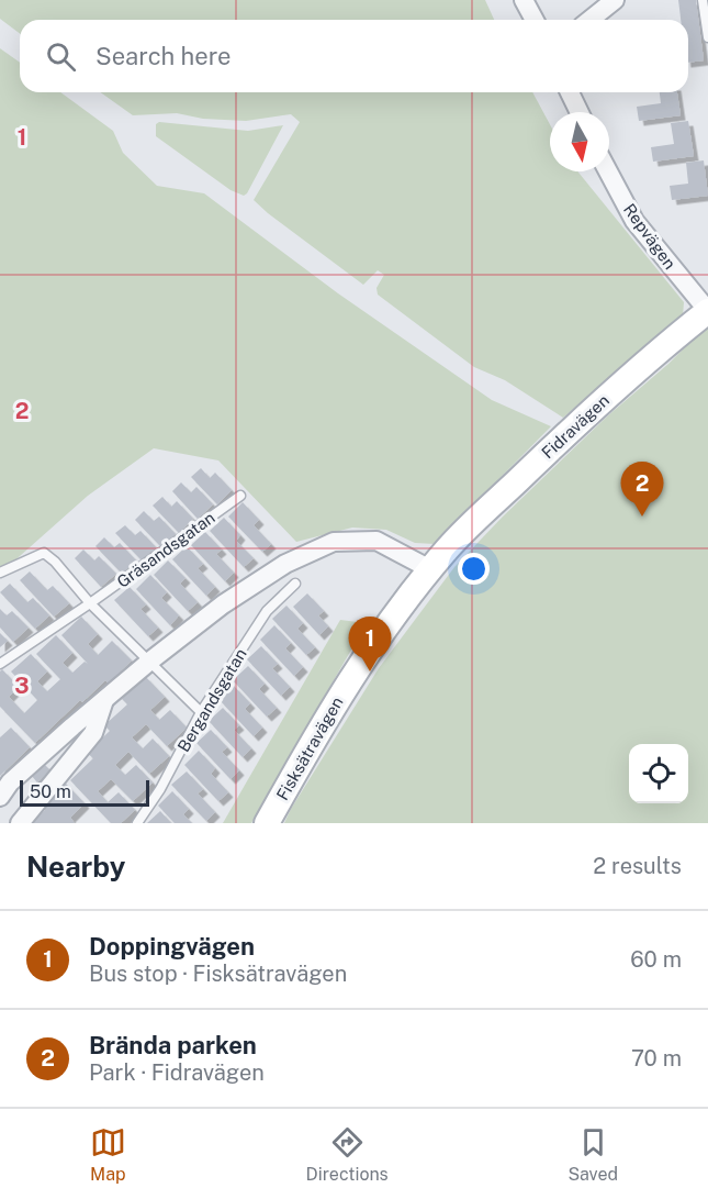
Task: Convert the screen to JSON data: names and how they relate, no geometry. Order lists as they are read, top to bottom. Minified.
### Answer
{"streets":{"street":["Repvägen","Fidravägen","Fisksätravägen"],"lane":["Gräsandsgatan","Bergandsgatan"]},"crossings":[["Repvägen","Fidravägen"],["Fidravägen","Fisksätravägen"]],"scale_bar":"50 m","north":"bottom","page":{"search":"Search here","pins":["2","1"],"scale":"50 m","heading":["Nearby","2 results"],"list":[{"mark":"1","name":"Doppingvägen","note":"Bus stop · Fisksätravägen","value":"60 m"},{"mark":"2","name":"Brända parken","note":"Park · Fidravägen","value":"70 m"}],"nav":["Map","Directions","Saved"]},"grid":{"rows":["1","2","3"]}}
